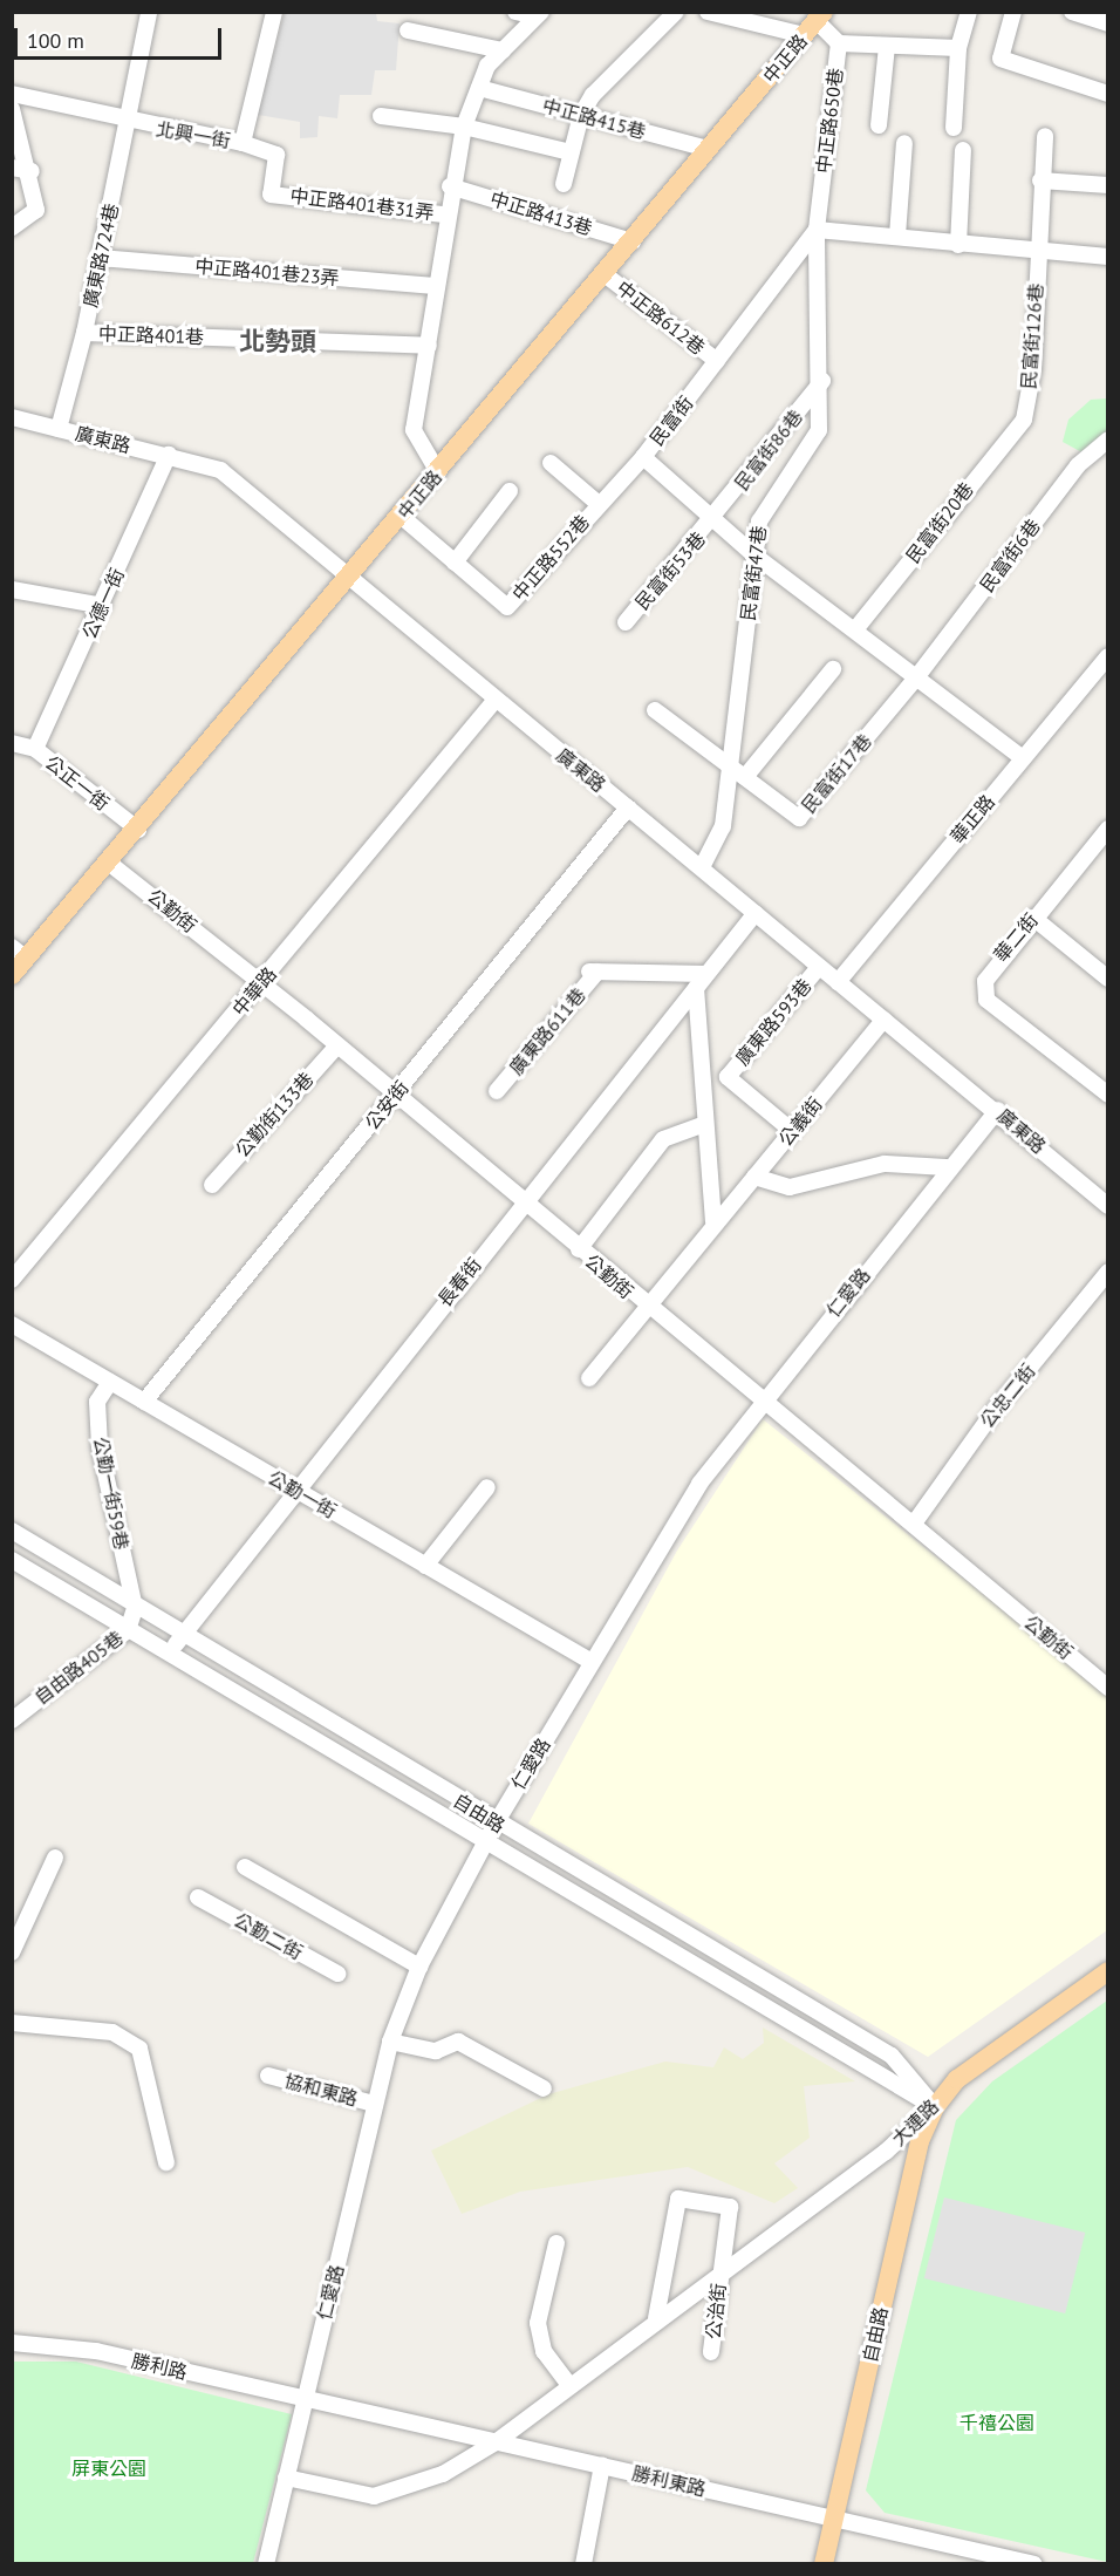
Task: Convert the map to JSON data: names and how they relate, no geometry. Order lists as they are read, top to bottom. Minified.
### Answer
{"streets":{"main road":["中正路","自由路","大連路"],"street":["中正路415巷","中正路650巷","北興一街","中正路401巷31弄","中正路413巷","廣東路724巷","中正路401巷23弄","中正路612巷","中正路401巷","民富街126巷","民富街","廣東路","民富街86巷","民富街20巷","民富街6巷","中正路552巷","民富街53巷","民富街47巷","公德一街","民富街17巷","公正一街","華正路","公勤街","華二街","中華路","廣東路593巷","廣東路611巷","公安街","公勤街133巷","公義街","長春街","仁愛路","公忠二街","公勤一街59巷","公勤一街","自由路405巷","公勤二街","協和東路","公治街","勝利路","勝利東路"]},"crossings":[["中正路","中正路415巷"],["中正路","中正路650巷"],["中正路","中正路413巷"],["中正路","中正路612巷"],["中正路","廣東路"],["中正路","中正路552巷"],["中正路","公正一街"],["中正路","公勤街"],["中正路650巷","民富街"],["中正路650巷","民富街47巷"],["北興一街","中正路401巷31弄"],["北興一街","廣東路724巷"],["廣東路724巷","中正路401巷23弄"],["廣東路724巷","中正路401巷"],["廣東路724巷","廣東路"],["中正路612巷","民富街"],["民富街126巷","民富街20巷"],["民富街","民富街86巷"],["民富街","民富街20巷"],["民富街","民富街6巷"],["民富街","中正路552巷"],["民富街","民富街53巷"],["民富街","民富街47巷"],["民富街","民富街17巷"],["民富街","華正路"],["廣東路","民富街47巷"],["廣東路","公德一街"],["廣東路","華正路"],["廣東路","中華路"],["廣東路","廣東路593巷"],["廣東路","公安街"],["廣東路","公義街"],["廣東路","長春街"],["廣東路","仁愛路"],["民富街86巷","民富街53巷"],["民富街86巷","民富街47巷"],["民富街6巷","民富街17巷"],["民富街47巷","民富街17巷"],["公德一街","公正一街"],["公勤街","中華路"],["公勤街","公安街"],["公勤街","公勤街133巷"],["公勤街","公義街"],["公勤街","長春街"],["公勤街","仁愛路"],["公勤街","公忠二街"],["廣東路593巷","公義街"],["廣東路611巷","長春街"],["公安街","公勤一街"],["長春街","公勤一街"],["長春街","自由路"],["仁愛路","公勤一街"],["仁愛路","自由路"],["仁愛路","協和東路"],["仁愛路","勝利路"],["仁愛路","勝利東路"],["公勤一街59巷","公勤一街"],["公勤一街59巷","自由路405巷"],["公勤一街59巷","自由路"],["自由路405巷","自由路"],["自由路","大連路"],["自由路","勝利東路"],["大連路","公治街"],["大連路","勝利東路"],["勝利路","勝利東路"]],"districts":["北勢頭"],"parks":["千禧公園","屏東公園"],"scale_bar":"100 m"}
